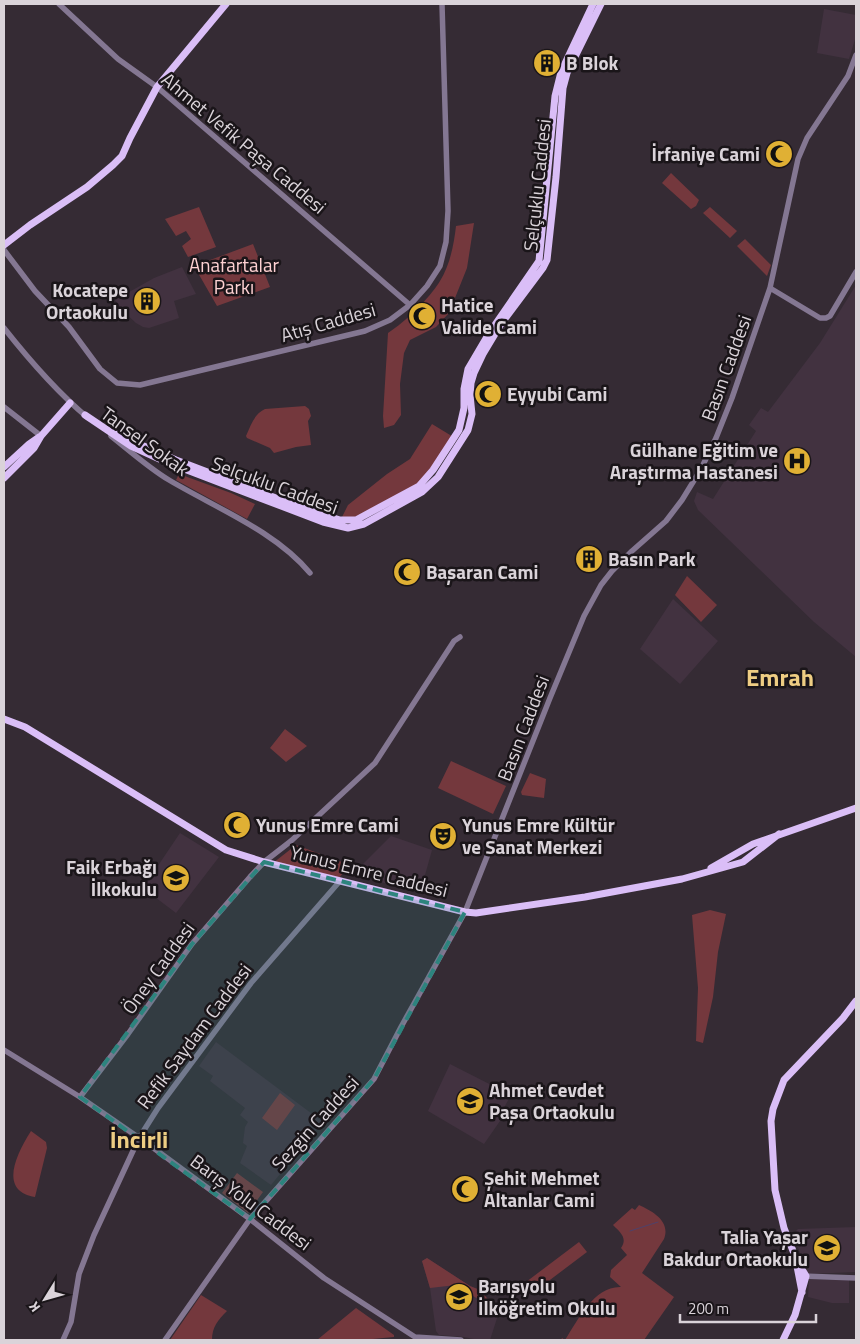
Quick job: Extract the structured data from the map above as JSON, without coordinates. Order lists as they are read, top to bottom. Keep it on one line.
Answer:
{"streets":{"main road":["Selçuklu Caddesi","Yunus Emre Caddesi"],"street":["Ahmet Vefik Paşa Caddesi","Atış Caddesi","Basın Caddesi","Tansel Sokak","Öney Caddesi","Refik Saydam Caddesi","Sezgin Caddesi","Barış Yolu Caddesi"]},"crossings":[["Ahmet Vefik Paşa Caddesi","Atış Caddesi"],["Selçuklu Caddesi","Tansel Sokak"],["Basın Caddesi","Yunus Emre Caddesi"],["Basın Caddesi","Sezgin Caddesi"],["Yunus Emre Caddesi","Öney Caddesi"],["Yunus Emre Caddesi","Refik Saydam Caddesi"],["Yunus Emre Caddesi","Sezgin Caddesi"],["Öney Caddesi","Barış Yolu Caddesi"],["Refik Saydam Caddesi","Barış Yolu Caddesi"],["Sezgin Caddesi","Barış Yolu Caddesi"]],"districts":["Emrah","İncirli"],"parks":["Anafartalar Parkı"],"places":{"building":["B Blok","Kocatepe Ortaokulu","Basın Park"],"mosque":["İrfaniye Cami","Hatice Valide Cami","Eyyubi Cami","Başaran Cami","Yunus Emre Cami","Şehit Mehmet Altanlar Cami"],"hospital":["Gülhane Eğitim ve Araştırma Hastanesi"],"theatre":["Yunus Emre Kültür ve Sanat Merkezi"],"school or university":["Faik Erbağı İlkokulu","Ahmet Cevdet Paşa Ortaokulu","Talia Yaşar Bakdur Ortaokulu","Barışyolu İlköğretim Okulu"]},"scale_bar":"200 m","north":"bottom left"}
